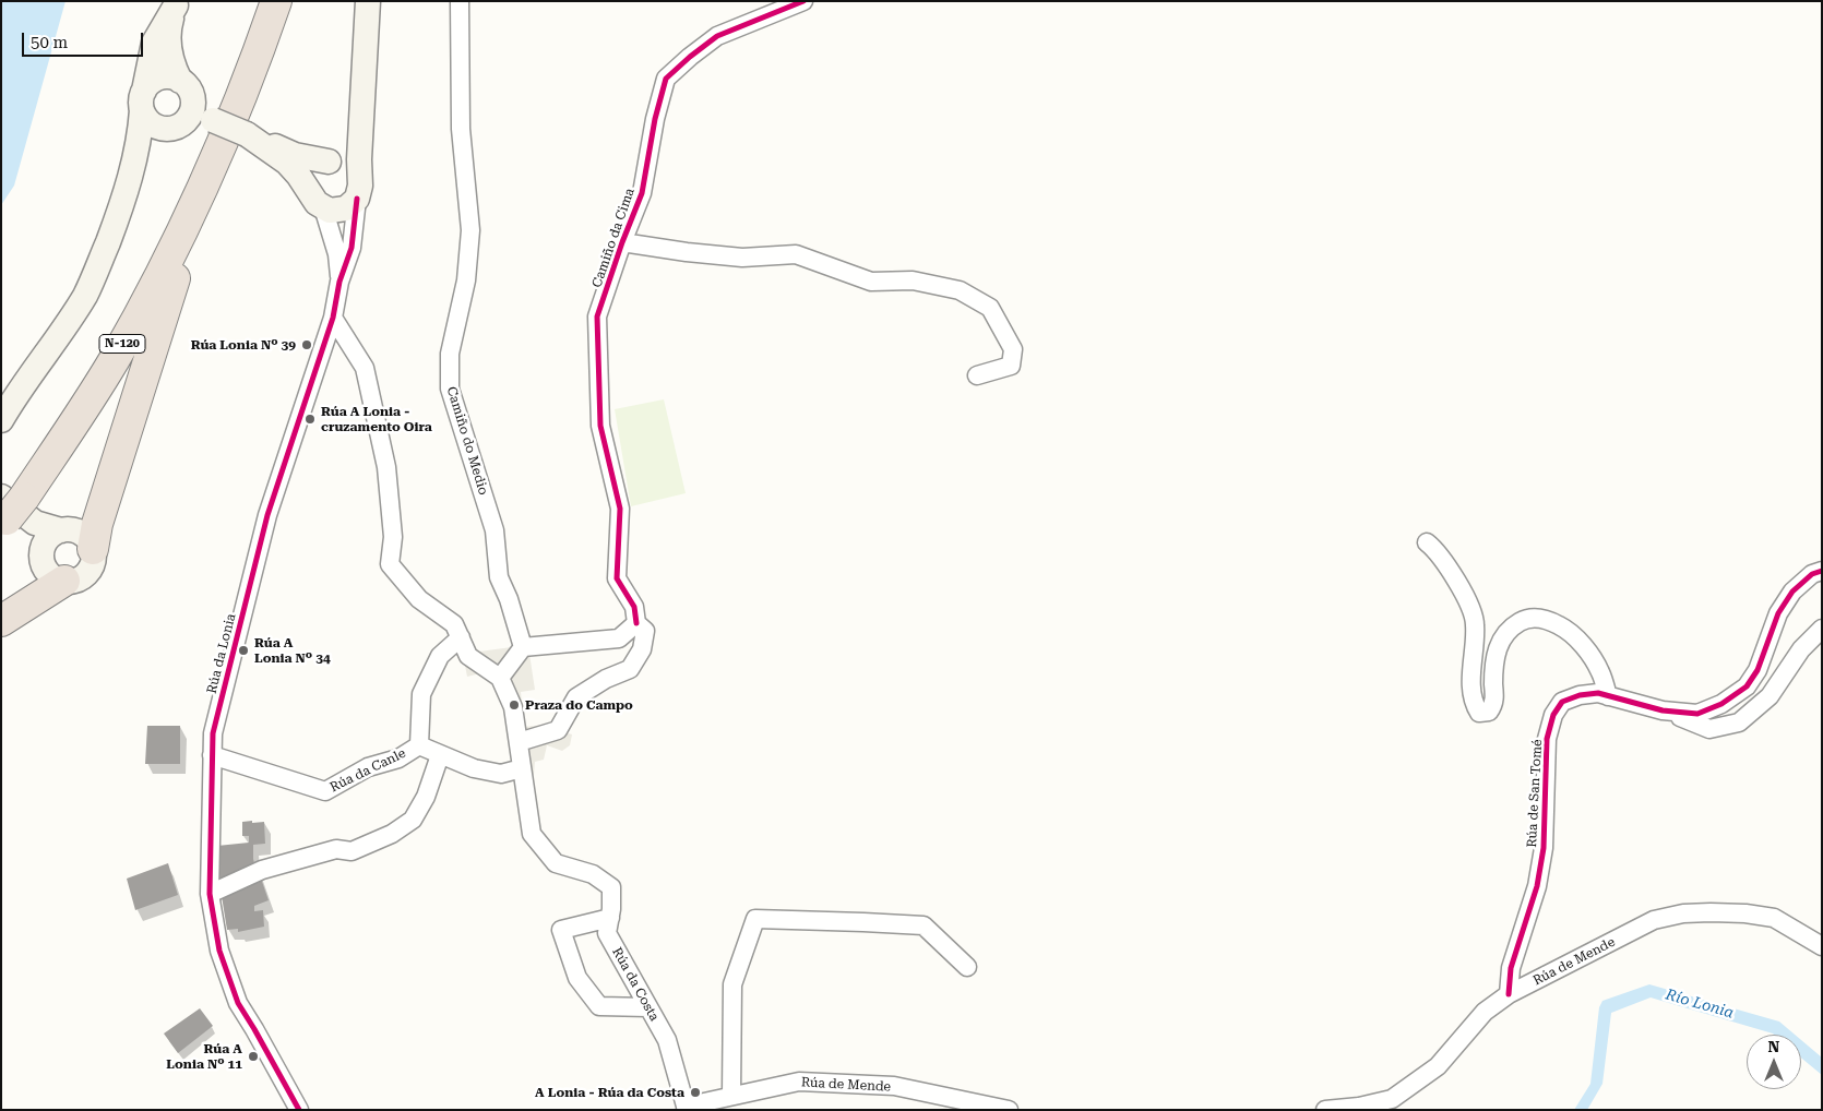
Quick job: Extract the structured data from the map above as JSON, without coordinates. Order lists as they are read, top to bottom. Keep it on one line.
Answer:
{"streets":{"highway":["N-120"],"street":["Camiño da Cima","Camiño do Medio","Rúa da Lonia","Rúa da Canle","Rúa de San Tomé","Rúa de Mende","Rúa da Costa"]},"crossings":[["Camiño da Cima","Rúa da Costa"],["Rúa da Lonia","Rúa da Canle"],["Rúa da Canle","Rúa da Costa"],["Rúa de San Tomé","Rúa de Mende"],["Rúa de Mende","Rúa da Costa"]],"water":["Río Lonia"],"places":["Rúa Lonia Nº 39","Rúa A Lonia - cruzamento Oira","Rúa A Lonia Nº 34","Praza do Campo","Rúa A Lonia Nº 11","A Lonia - Rúa da Costa"],"scale_bar":"50 m","north":"top"}
